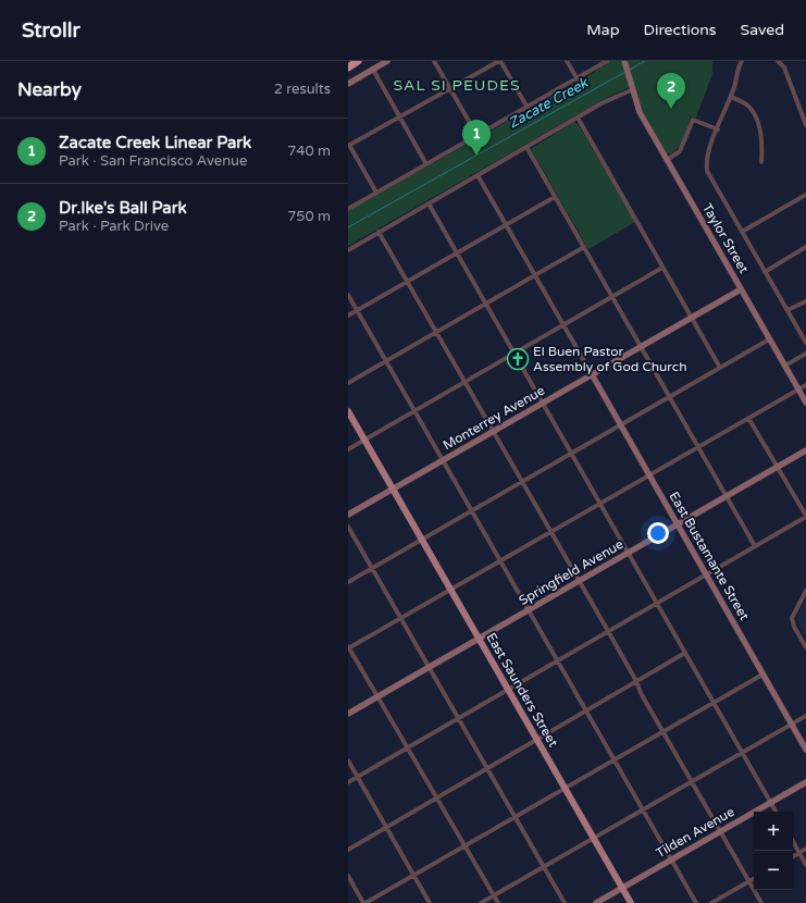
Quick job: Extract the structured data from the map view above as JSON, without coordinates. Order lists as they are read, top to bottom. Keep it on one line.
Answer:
{"streets":{"main road":["East Saunders Street"],"street":["Taylor Street","Monterrey Avenue","East Bustamante Street","Springfield Avenue","Tilden Avenue"]},"crossings":[["Taylor Street","Monterrey Avenue"],["Monterrey Avenue","East Bustamante Street"],["Monterrey Avenue","East Saunders Street"],["East Bustamante Street","Springfield Avenue"],["Springfield Avenue","East Saunders Street"],["East Saunders Street","Tilden Avenue"]],"districts":["SAL SI PEUDES"],"water":["Zacate Creek"],"places":{"church":["El Buen Pastor Assembly of God Church"]},"page":{"header":"Strollr","nav":["Map","Directions","Saved"],"heading":["Nearby","2 results"],"pins":["2","1"],"list":[{"mark":"1","name":"Zacate Creek Linear Park","note":"Park · San Francisco Avenue","value":"740 m"},{"mark":"2","name":"Dr.Ike's Ball Park","note":"Park · Park Drive","value":"750 m"}],"map_buttons":["+","−"]}}
